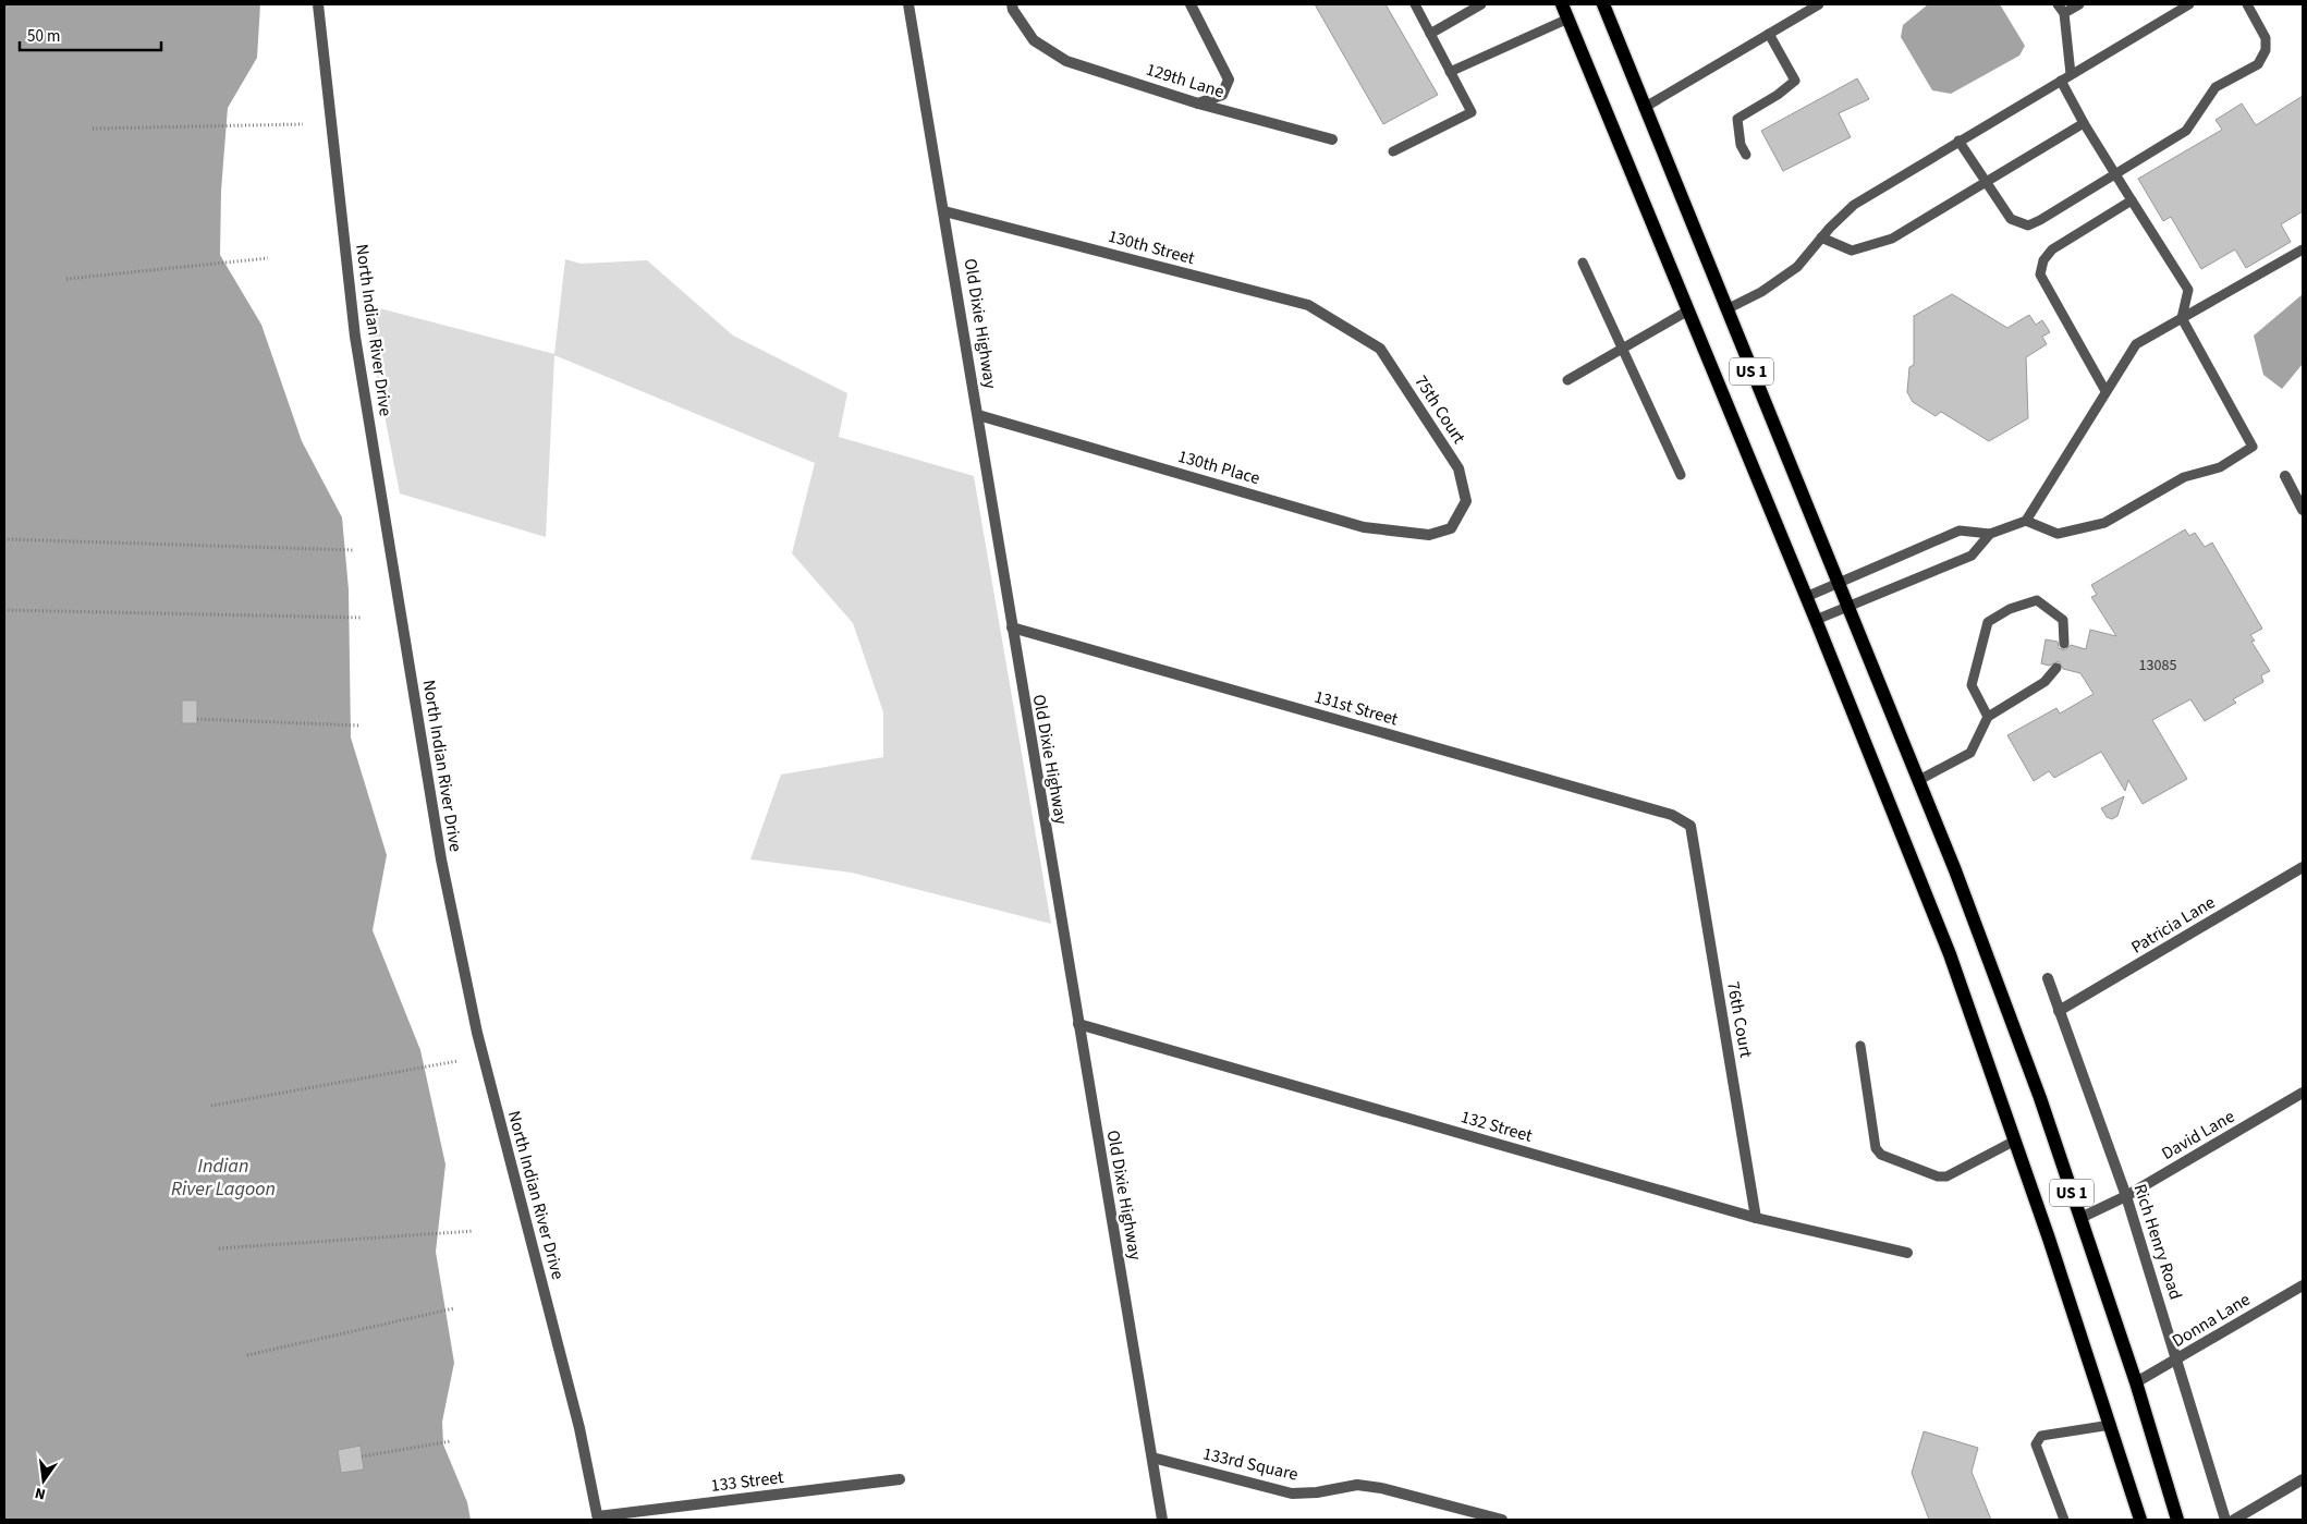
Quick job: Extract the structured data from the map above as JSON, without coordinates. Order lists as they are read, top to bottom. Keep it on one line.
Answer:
{"streets":{"main road":["US 1"],"street":["129th Lane","130th Street","Old Dixie Highway","North Indian River Drive","75th Court","130th Place","131st Street","Patricia Lane","76th Court","132 Street","David Lane","Rich Henry Road","Donna Lane","133rd Square","133 Street"]},"crossings":[["130th Street","Old Dixie Highway"],["130th Street","75th Court"],["Old Dixie Highway","130th Place"],["Old Dixie Highway","131st Street"],["Old Dixie Highway","132 Street"],["Old Dixie Highway","133rd Square"],["North Indian River Drive","133 Street"],["US 1","David Lane"],["US 1","Donna Lane"],["75th Court","130th Place"],["131st Street","76th Court"],["Patricia Lane","Rich Henry Road"],["76th Court","132 Street"],["David Lane","Rich Henry Road"],["Rich Henry Road","Donna Lane"]],"water":["Indian River Lagoon"],"house_numbers":["13085"],"scale_bar":"50 m","north":"bottom"}
